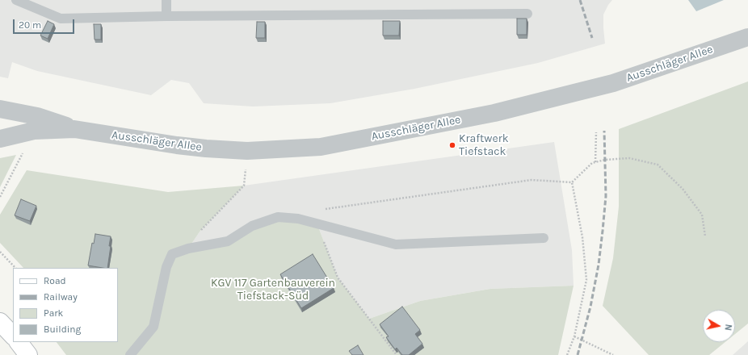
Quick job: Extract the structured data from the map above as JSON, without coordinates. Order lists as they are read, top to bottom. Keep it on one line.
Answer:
{"streets":{"street":["Ausschläger Allee"]},"parks":["KGV 117 Gartenbauverein Tiefstack-Süd"],"places":["Kraftwerk Tiefstack"],"legend":["Road","Railway","Park","Building"],"scale_bar":"20 m","north":"right"}
